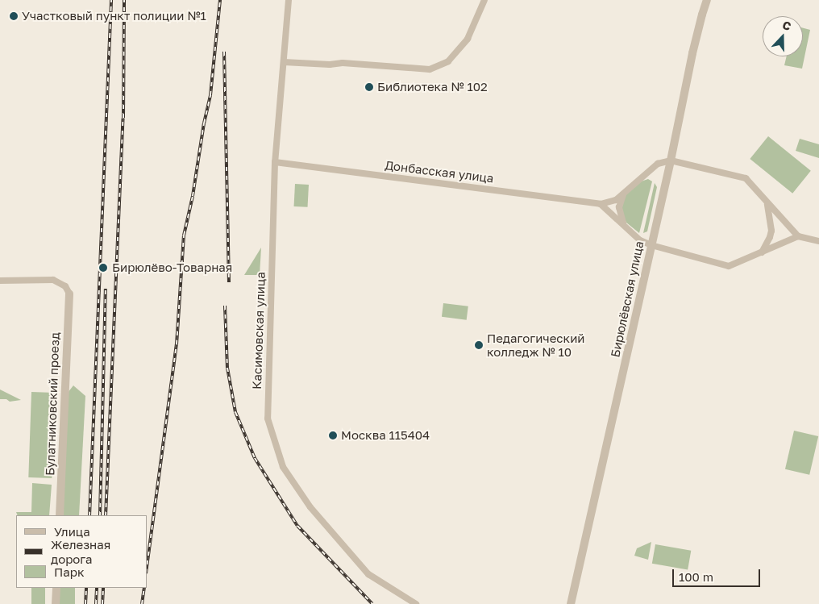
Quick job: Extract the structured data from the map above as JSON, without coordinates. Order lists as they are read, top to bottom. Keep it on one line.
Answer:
{"streets":{"street":["Донбасская улица","Бирюлёвская улица","Касимовская улица","Булатниковский проезд"]},"crossings":[["Донбасская улица","Касимовская улица"]],"places":["Участковый пункт полиции №1","Библиотека № 102","Бирюлёво-Товарная","Педагогический колледж № 10","Москва 115404"],"legend":["Улица","Железная дорога","Парк"],"scale_bar":"100 m","north":"top"}
